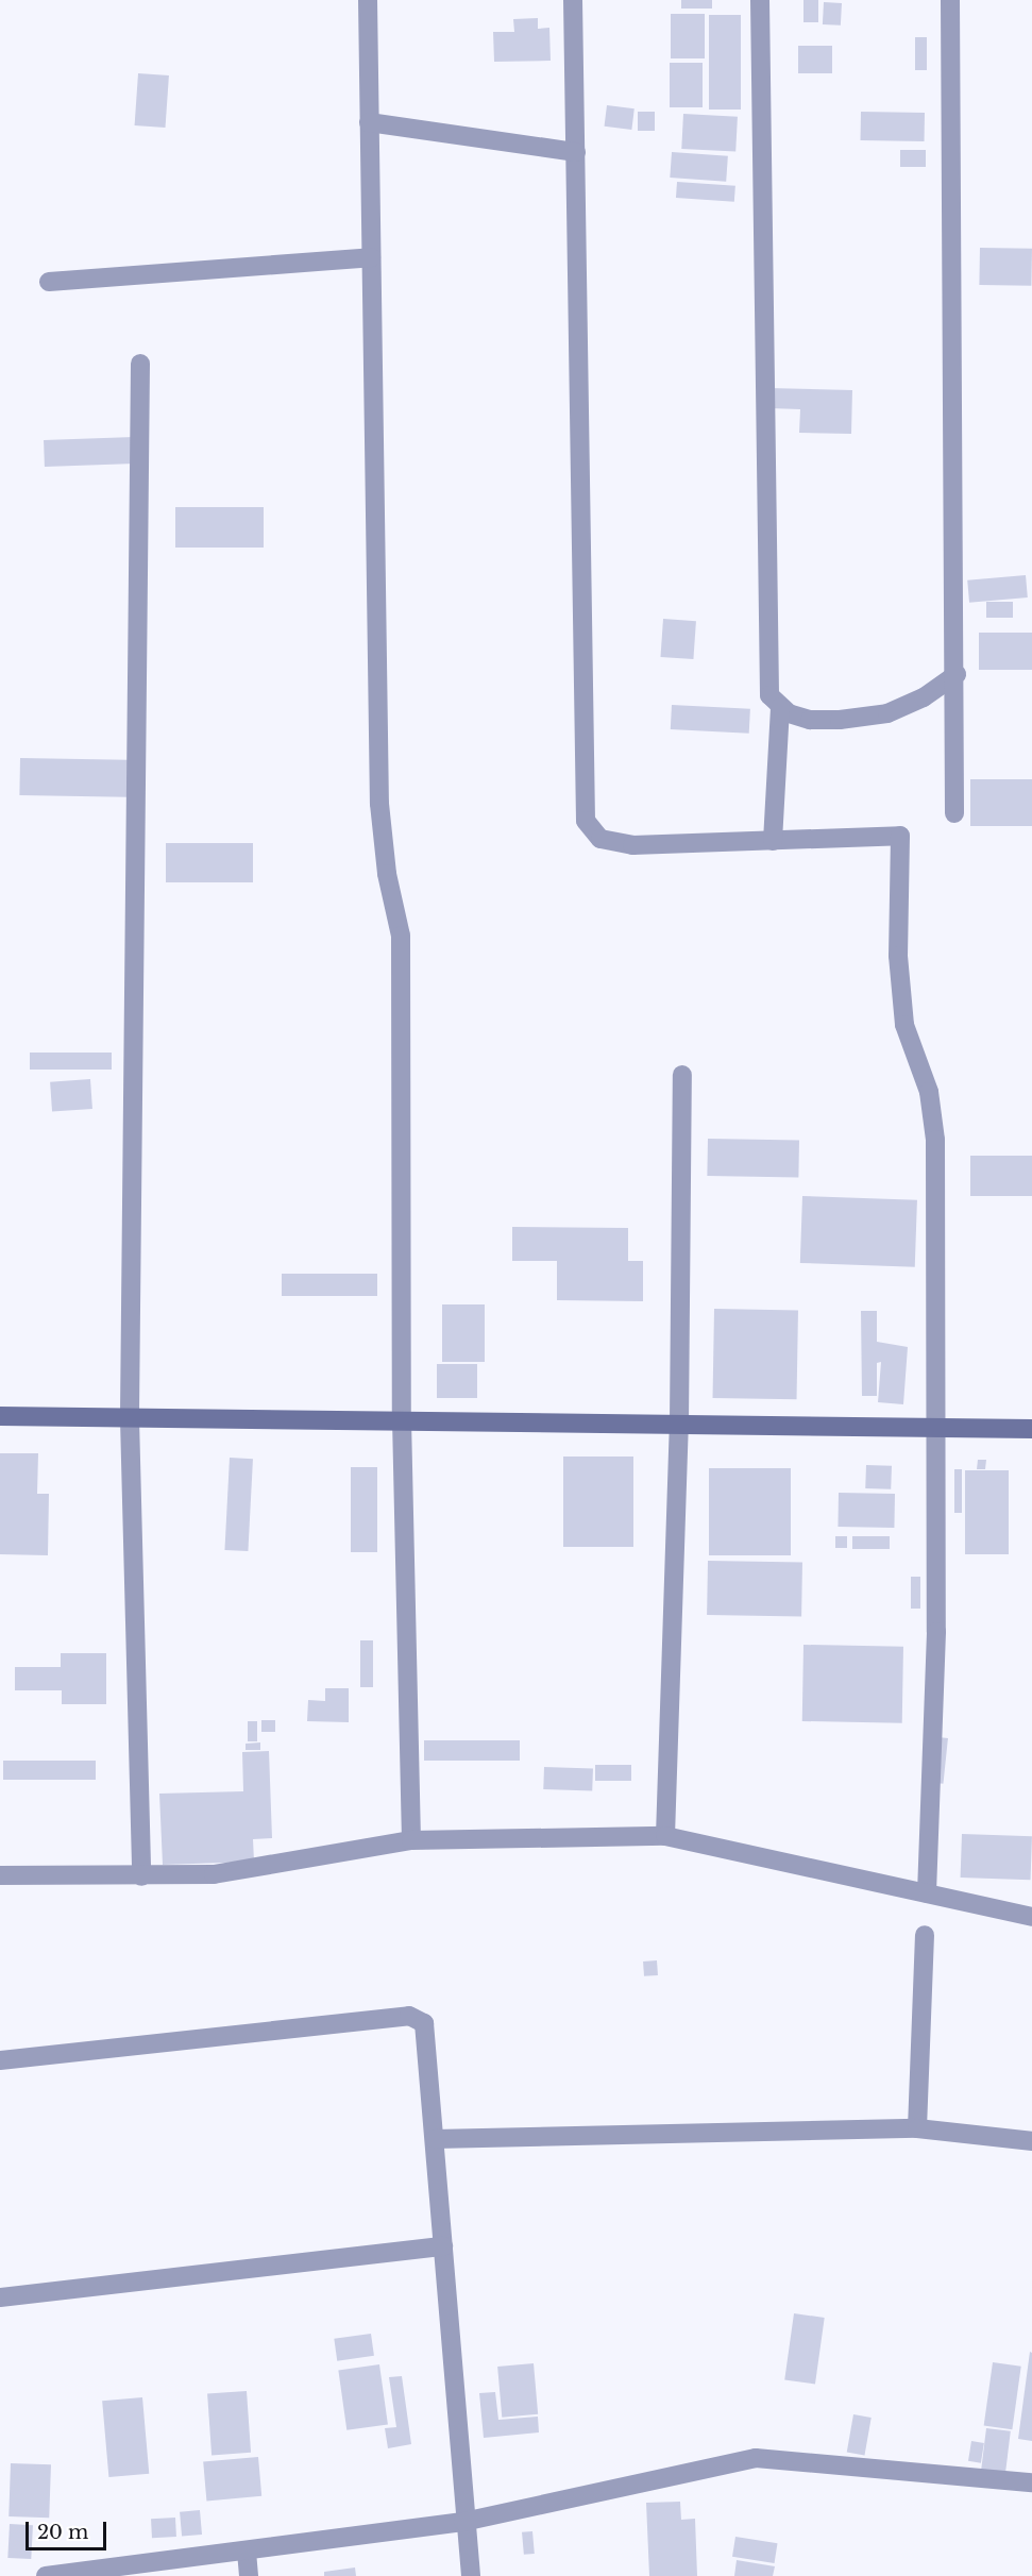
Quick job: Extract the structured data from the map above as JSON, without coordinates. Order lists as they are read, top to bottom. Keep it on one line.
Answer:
{"scale_bar":"20 m"}
